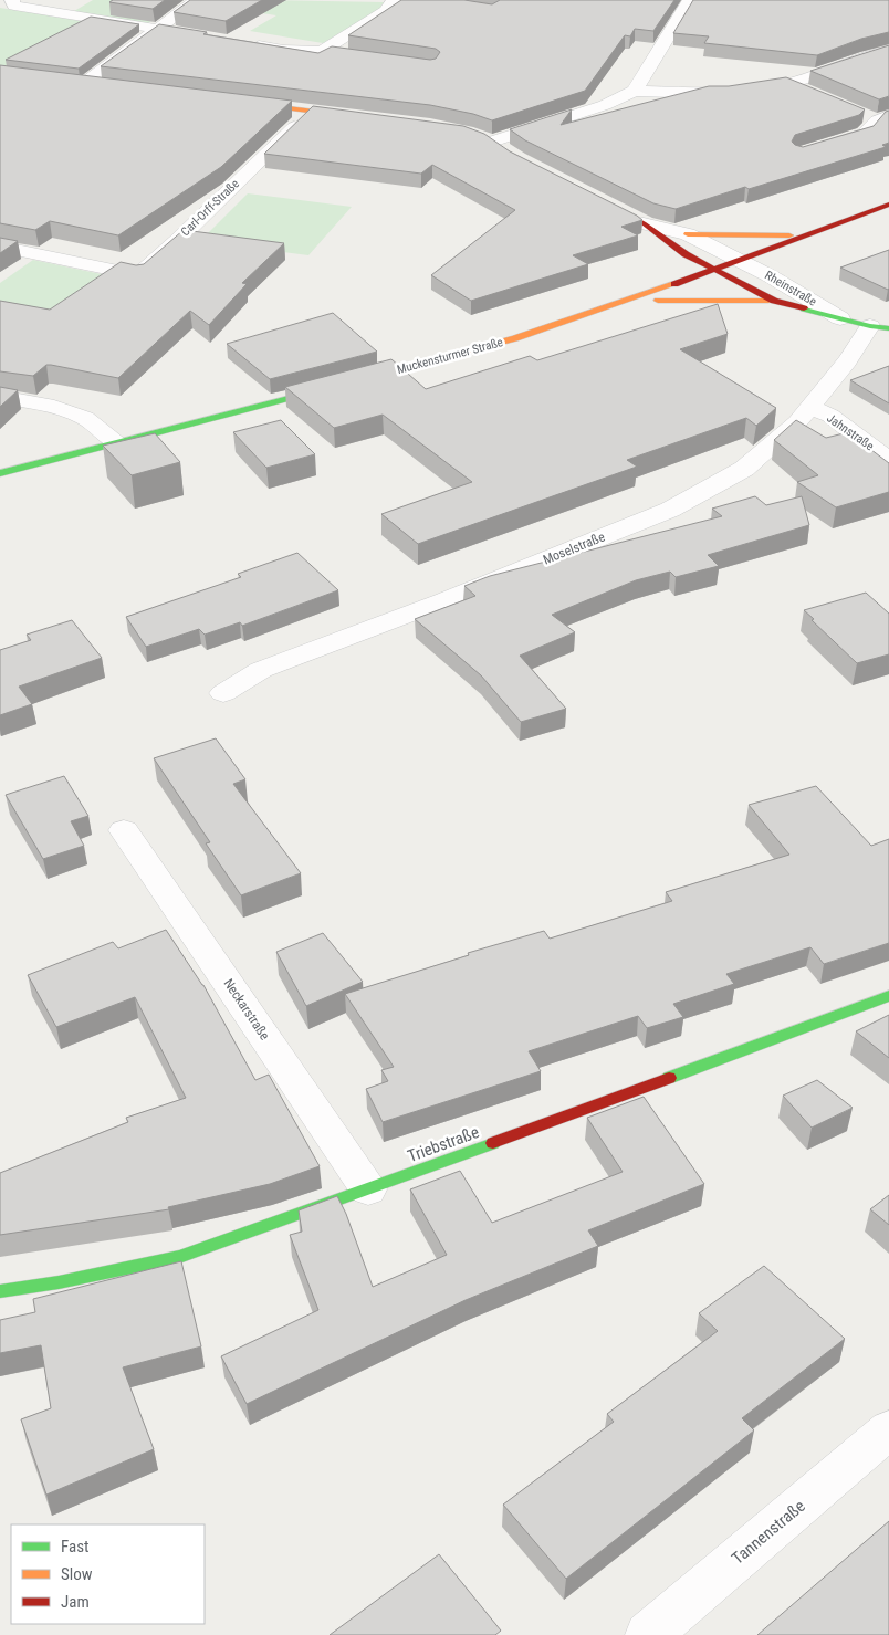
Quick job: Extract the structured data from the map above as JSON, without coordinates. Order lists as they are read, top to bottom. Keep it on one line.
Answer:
{"streets":{"main road":["Rheinstraße","Muckensturmer Straße","Triebstraße"],"street":["Carl-Orff-Straße","Jahnstraße","Moselstraße","Neckarstraße","Tannenstraße"]},"crossings":[["Rheinstraße","Muckensturmer Straße"],["Rheinstraße","Moselstraße"],["Jahnstraße","Moselstraße"],["Neckarstraße","Triebstraße"]],"legend":["Fast","Slow","Jam"]}
